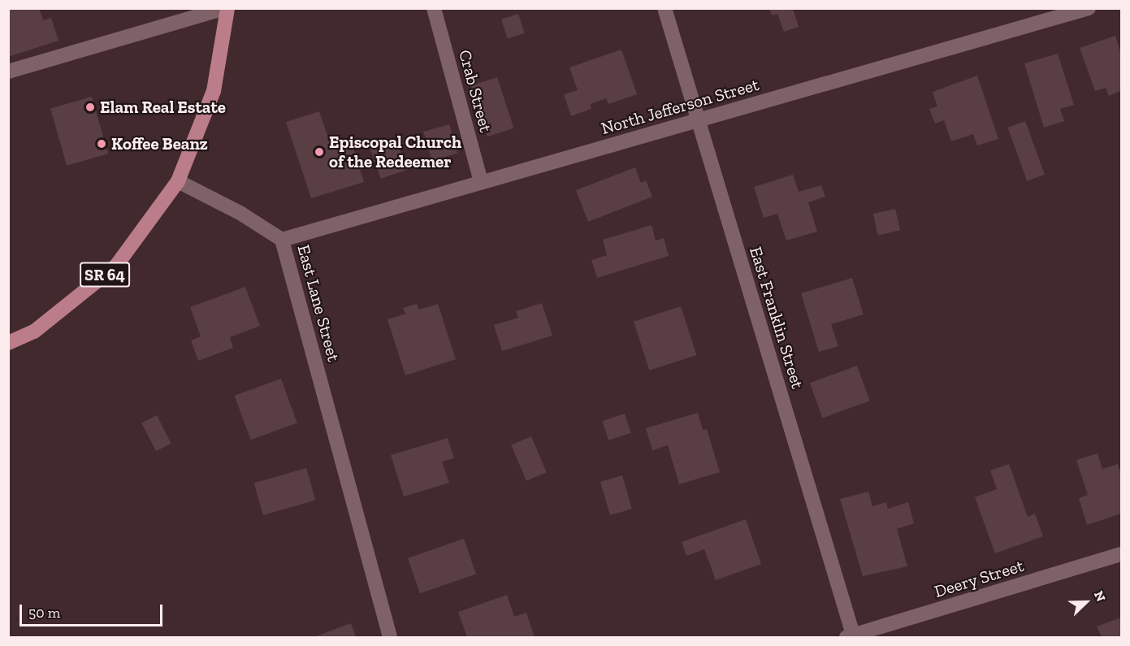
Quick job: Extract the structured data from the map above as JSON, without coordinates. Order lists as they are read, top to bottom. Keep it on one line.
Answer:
{"streets":{"main road":["SR 64"],"street":["Crab Street","North Jefferson Street","East Lane Street","East Franklin Street","Deery Street"]},"crossings":[["Crab Street","North Jefferson Street"],["North Jefferson Street","East Lane Street"],["North Jefferson Street","East Franklin Street"],["SR 64","East Lane Street"],["East Franklin Street","Deery Street"]],"places":["Elam Real Estate","Koffee Beanz","Episcopal Church of the Redeemer"],"scale_bar":"50 m","north":"top right"}
